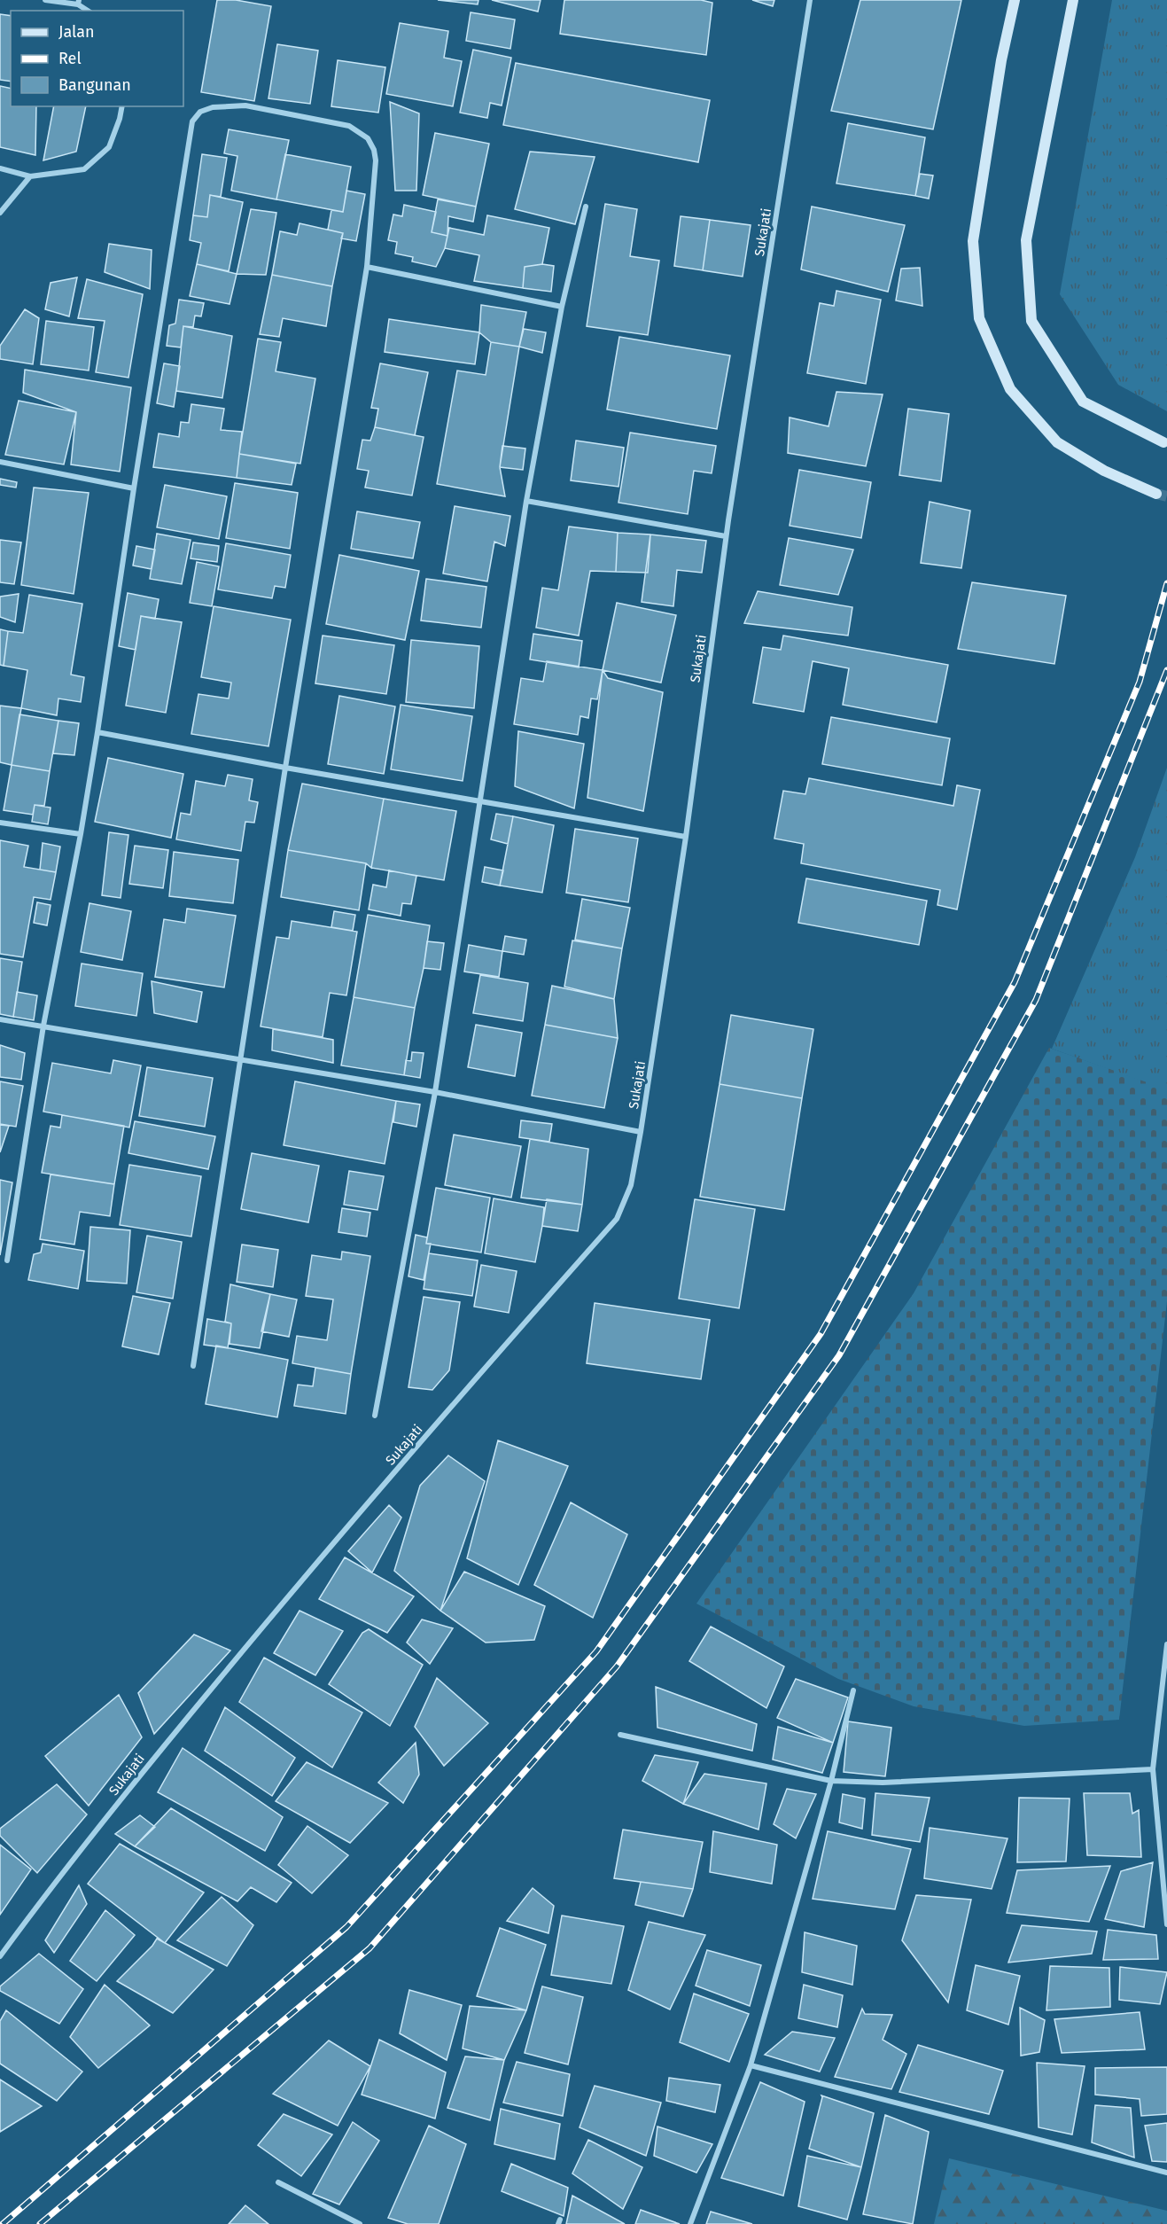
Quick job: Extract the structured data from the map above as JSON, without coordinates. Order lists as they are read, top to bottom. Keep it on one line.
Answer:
{"streets":{"street":["Sukajati"]},"legend":["Jalan","Rel","Bangunan"]}
